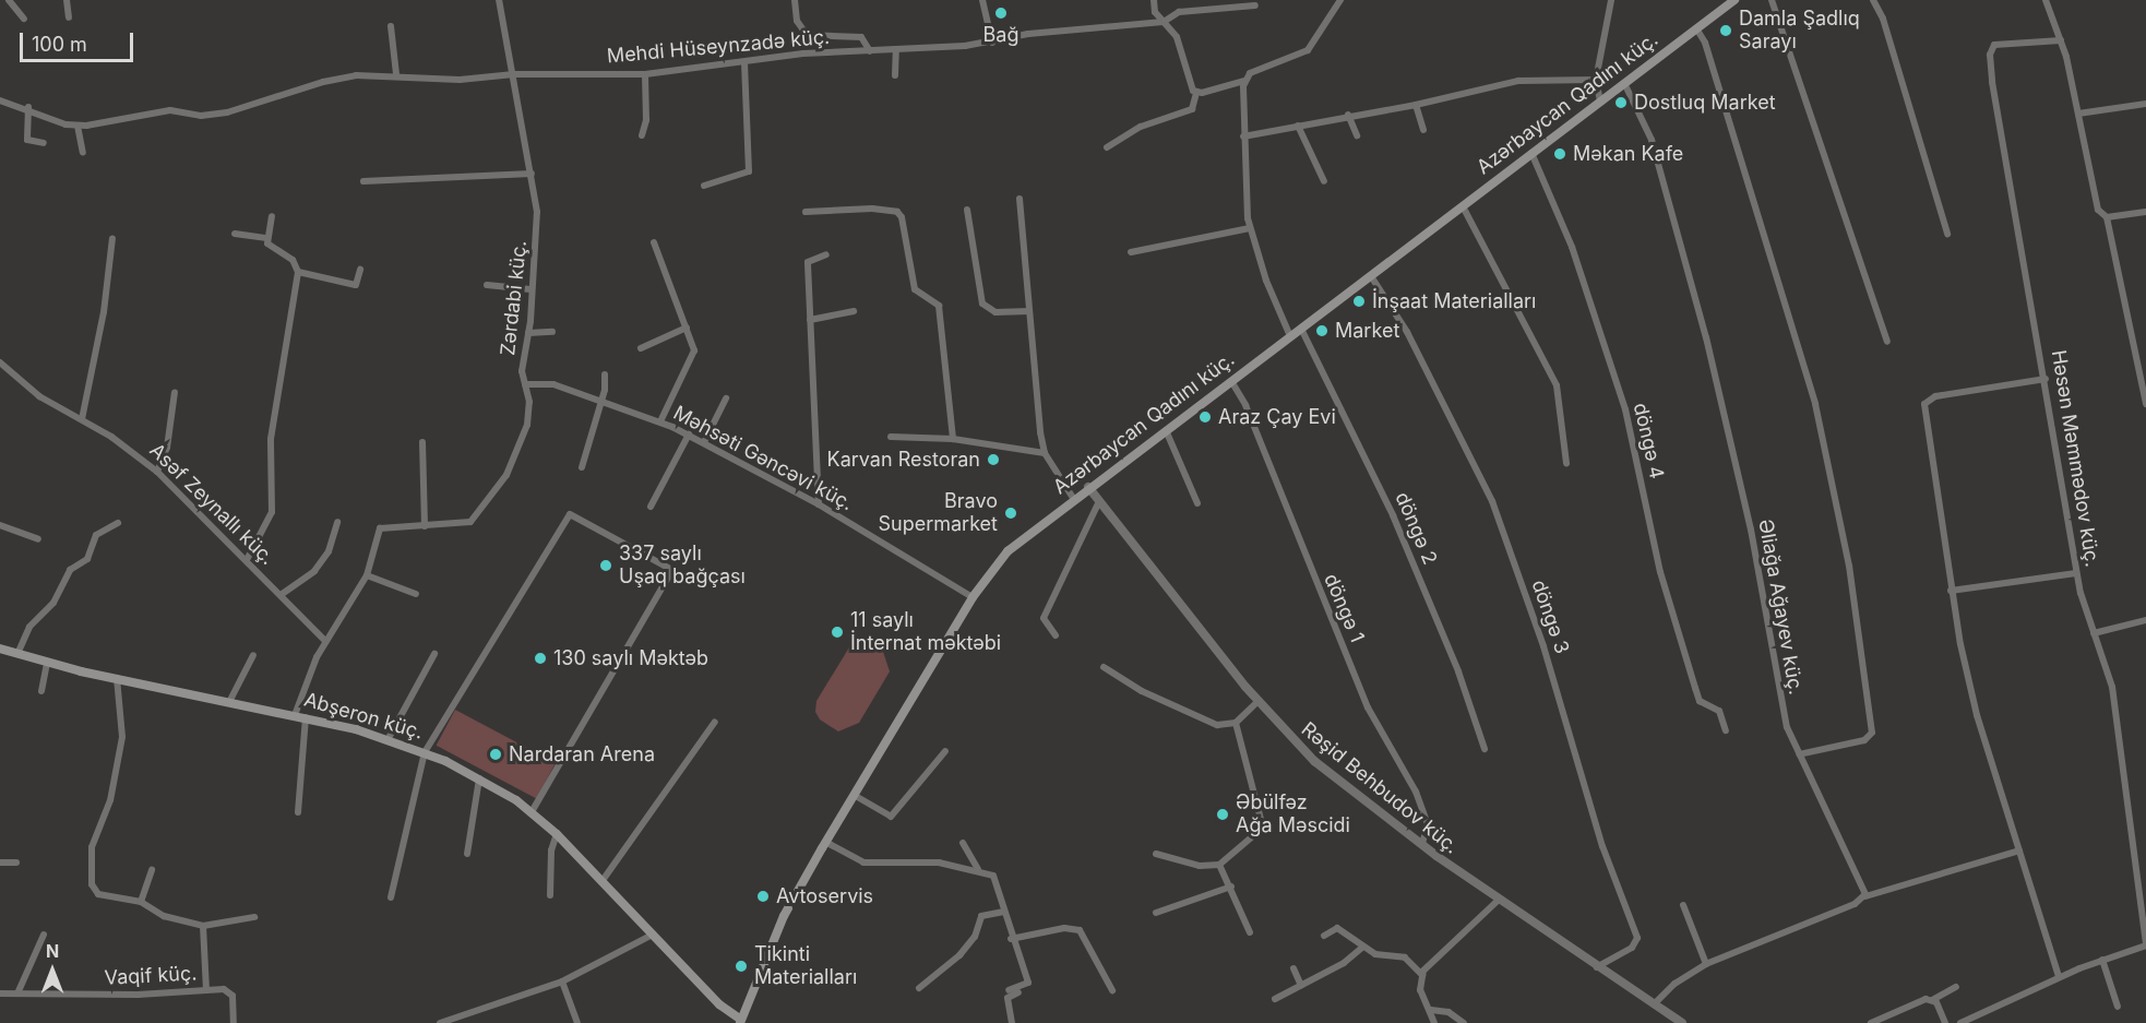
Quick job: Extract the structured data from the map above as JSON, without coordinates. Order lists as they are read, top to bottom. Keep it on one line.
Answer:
{"streets":{"main road":["Azərbaycan Qadını küç.","Abşeron küç."],"street":["Mehdi Hüseynzadə küç.","Zərdabi küç.","döngə 4","Məhsəti Gəncəvi küç.","Həsən Məmmədov küç.","Asəf Zeynallı küç.","döngə 2","Əliağa Ağayev küç.","döngə 1","döngə 3","Rəşid Behbudov küç.","Vaqif küç."]},"crossings":[["Mehdi Hüseynzadə küç.","Zərdabi küç."],["Azərbaycan Qadını küç.","döngə 4"],["Azərbaycan Qadını küç.","Məhsəti Gəncəvi küç."],["Azərbaycan Qadını küç.","döngə 2"],["Azərbaycan Qadını küç.","Əliağa Ağayev küç."],["Azərbaycan Qadını küç.","döngə 1"],["Azərbaycan Qadını küç.","döngə 3"],["Azərbaycan Qadını küç.","Abşeron küç."],["Azərbaycan Qadını küç.","Rəşid Behbudov küç."],["Zərdabi küç.","Məhsəti Gəncəvi küç."],["Zərdabi küç.","Asəf Zeynallı küç."],["Zərdabi küç.","Abşeron küç."],["döngə 1","Rəşid Behbudov küç."],["döngə 3","Rəşid Behbudov küç."]],"places":["Bağ","Damla Şadlıq Sarayı","Dostluq Market","Məkan Kafe","İnşaat Materialları","Market","Araz Çay Evi","Karvan Restoran","Bravo Supermarket","337 saylı Uşaq bağçası","11 saylı İnternat məktəbi","130 saylı Məktəb","Nardaran Arena","Əbülfəz Ağa Məscidi","Avtoservis","Tikinti Materialları"],"scale_bar":"100 m","north":"top"}
